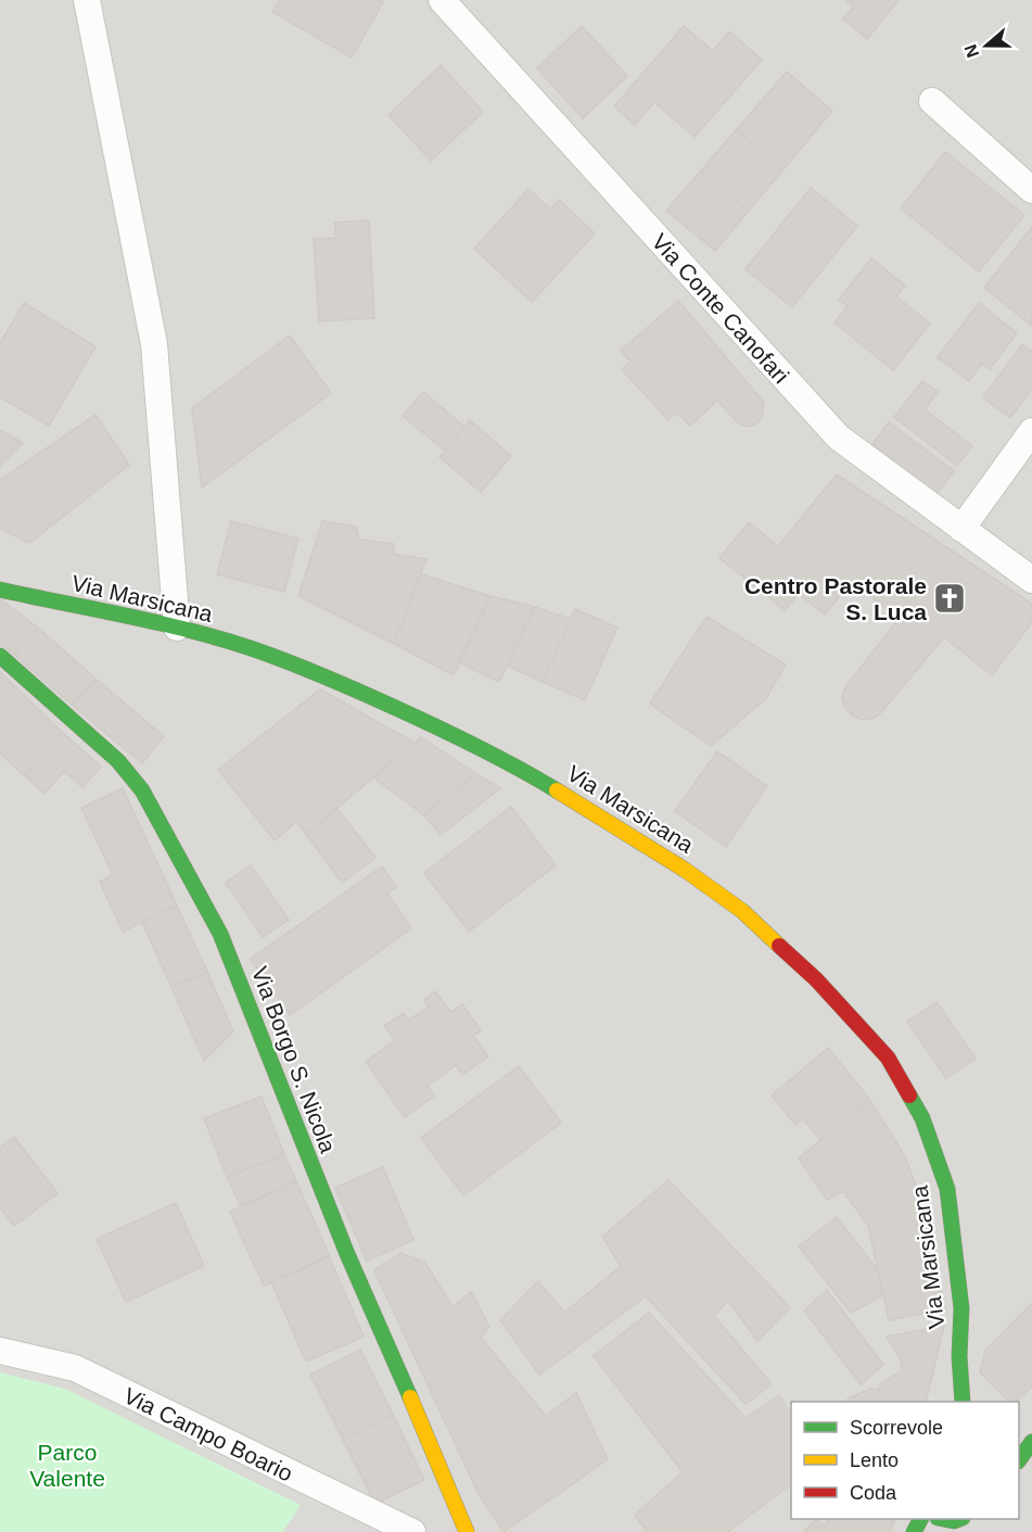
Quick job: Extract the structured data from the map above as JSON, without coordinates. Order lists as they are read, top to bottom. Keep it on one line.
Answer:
{"streets":{"main road":["Via Marsicana","Via Borgo S. Nicola"],"street":["Via Conte Canofari","Via Campo Boario"]},"parks":["Parco Valente"],"places":{"church":["Centro Pastorale S. Luca"]},"legend":["Scorrevole","Lento","Coda"],"north":"left"}
